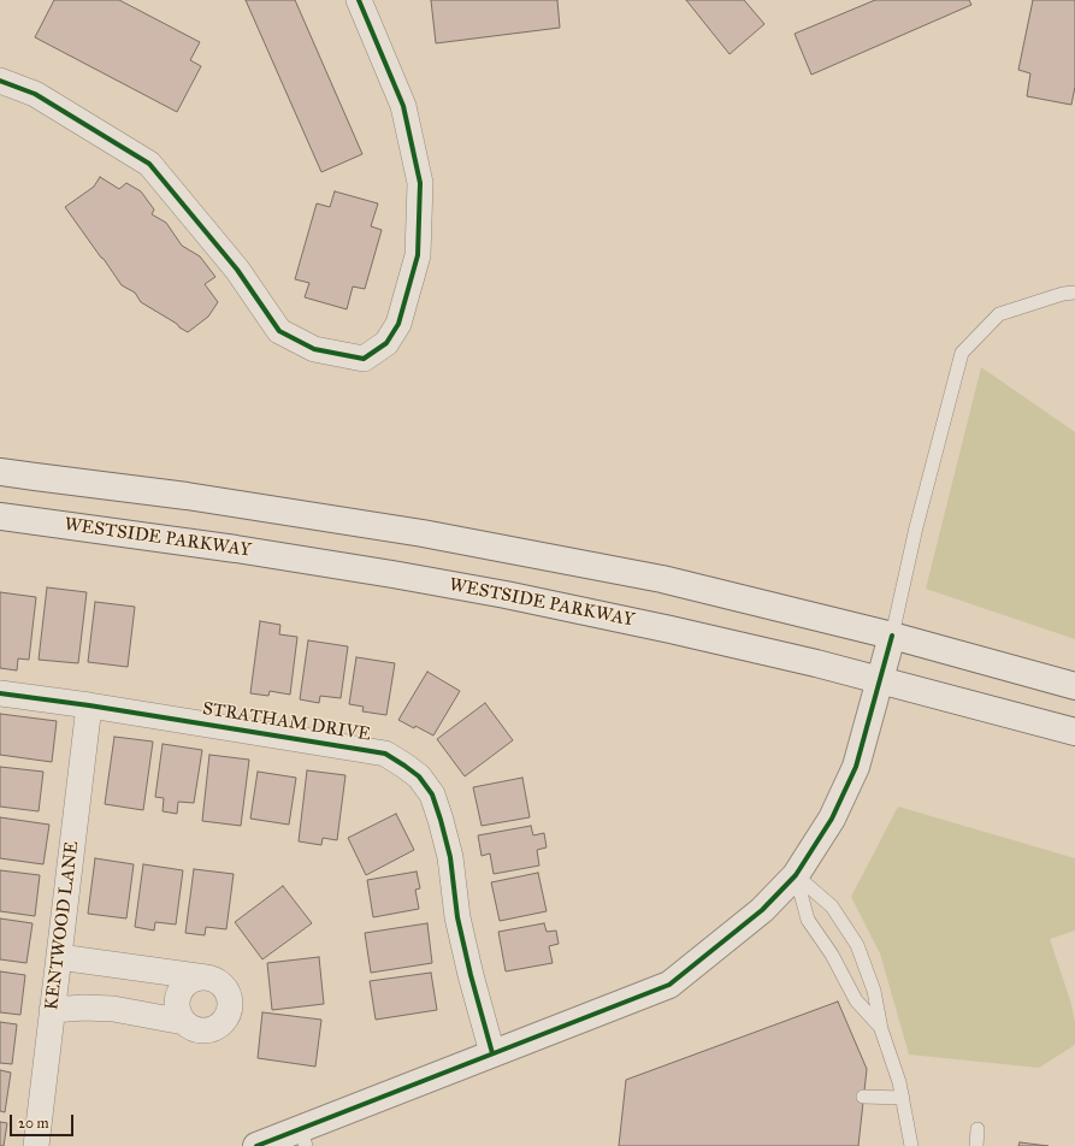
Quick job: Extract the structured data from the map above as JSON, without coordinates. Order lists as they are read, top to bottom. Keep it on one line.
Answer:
{"streets":{"main road":["WESTSIDE PARKWAY"],"street":["STRATHAM DRIVE","KENTWOOD LANE"]},"crossings":[["STRATHAM DRIVE","KENTWOOD LANE"]],"scale_bar":"20 m"}
